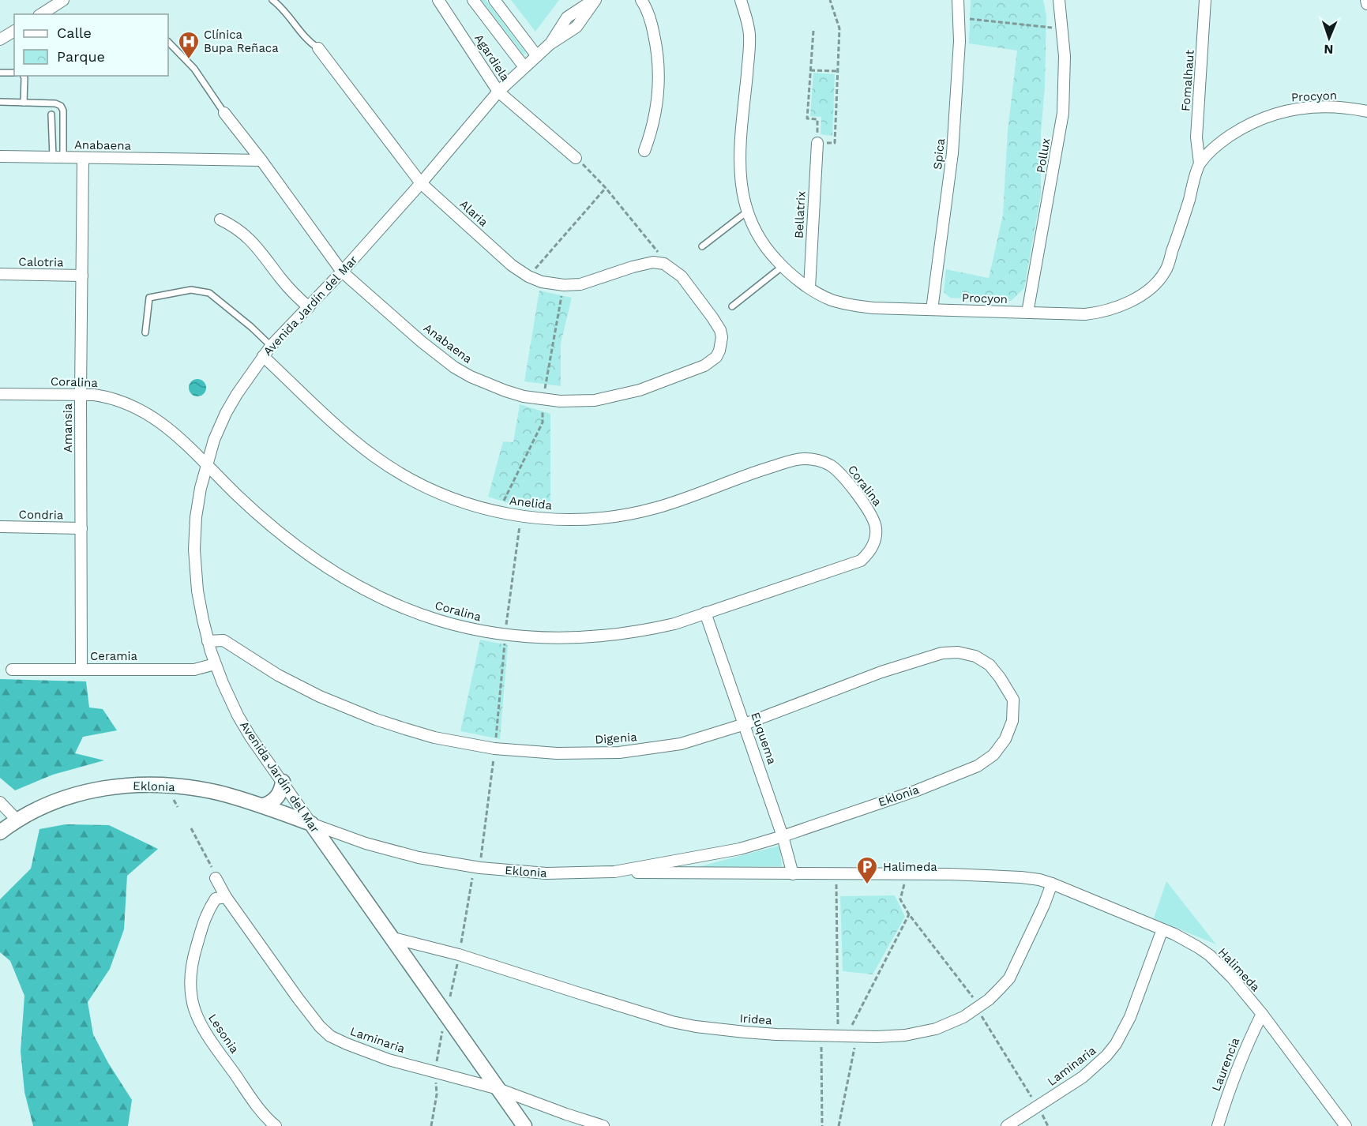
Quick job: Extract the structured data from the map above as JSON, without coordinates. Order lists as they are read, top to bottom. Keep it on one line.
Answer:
{"streets":{"street":["Agardiela","Fomalhaut","Procyon","Anabaena","Spica","Pollux","Alaria","Bellatrix","Calotria","Avenida Jardín del Mar","Coralina","Amansia","Anelida","Condria","Ceramia","Digenia","Euquema","Eklonia","Halimeda","Iridea","Lesonia","Laminaria","Laurencia"]},"crossings":[["Agardiela","Avenida Jardín del Mar"],["Fomalhaut","Procyon"],["Procyon","Spica"],["Procyon","Pollux"],["Procyon","Bellatrix"],["Anabaena","Alaria"],["Anabaena","Avenida Jardín del Mar"],["Anabaena","Amansia"],["Alaria","Avenida Jardín del Mar"],["Calotria","Amansia"],["Avenida Jardín del Mar","Coralina"],["Avenida Jardín del Mar","Anelida"],["Avenida Jardín del Mar","Ceramia"],["Avenida Jardín del Mar","Digenia"],["Avenida Jardín del Mar","Eklonia"],["Avenida Jardín del Mar","Iridea"],["Avenida Jardín del Mar","Laminaria"],["Coralina","Amansia"],["Coralina","Anelida"],["Coralina","Euquema"],["Amansia","Condria"],["Amansia","Ceramia"],["Digenia","Euquema"],["Digenia","Eklonia"],["Euquema","Eklonia"],["Euquema","Halimeda"],["Eklonia","Halimeda"],["Halimeda","Iridea"],["Halimeda","Laminaria"],["Halimeda","Laurencia"],["Lesonia","Laminaria"]],"places":{"hospital":["Clínica Bupa Reñaca"],"parking":["Halimeda"]},"legend":["Calle","Parque"],"north":"bottom"}
